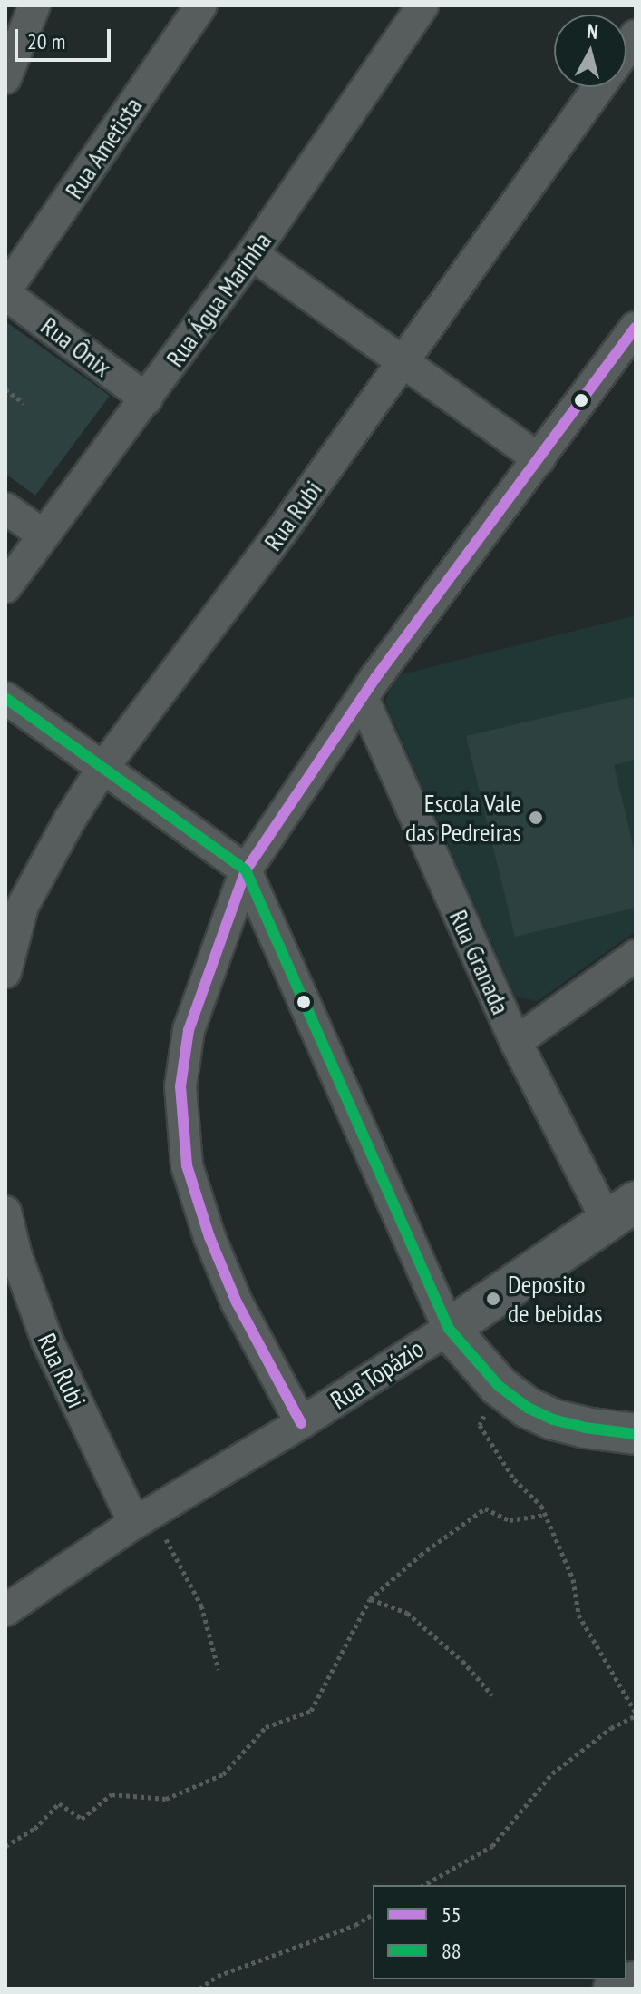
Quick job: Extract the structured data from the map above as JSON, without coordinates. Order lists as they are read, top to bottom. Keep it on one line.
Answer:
{"streets":{"street":["Rua Ametista","Rua Água Marinha","Rua Ônix","Rua Rubi","Rua Granada","Rua Topázio"]},"crossings":[["Rua Ametista","Rua Ônix"],["Rua Água Marinha","Rua Ônix"],["Rua Rubi","Rua Topázio"],["Rua Granada","Rua Topázio"]],"places":["Escola Vale das Pedreiras","Deposito de bebidas"],"lines":["transit line 55","transit line 88"],"legend":["55","88"],"scale_bar":"20 m","north":"top"}
